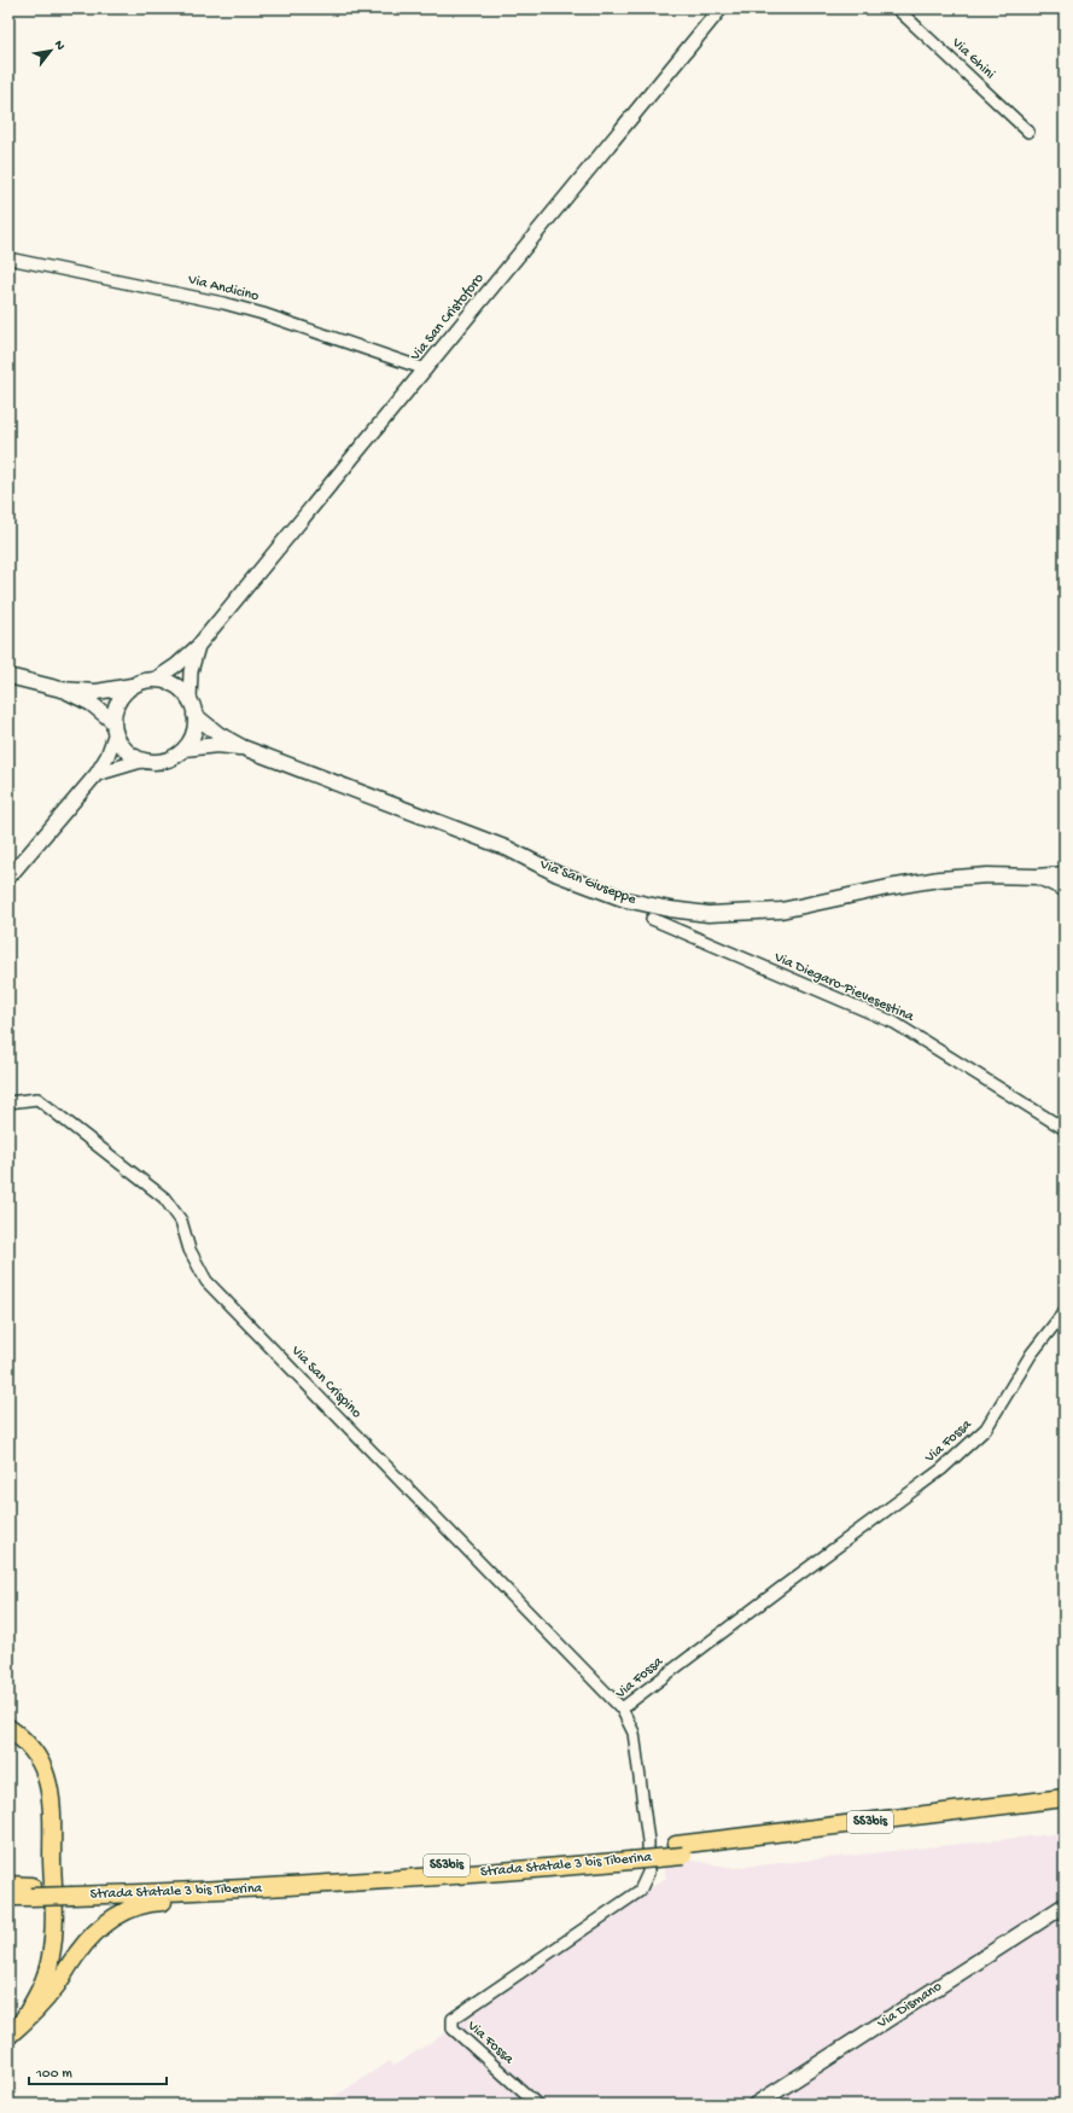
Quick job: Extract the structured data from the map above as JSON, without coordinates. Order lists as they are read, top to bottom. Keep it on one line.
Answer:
{"streets":{"highway":["SS3bis","Strada Statale 3 bis Tiberina"],"main road":["Via San Giuseppe","Via Dismano"],"street":["Via Ghini","Via Andicino","Via San Cristoforo","Via Diegaro-Pievesestina","Via San Crispino","Via Fossa"]},"crossings":[["Via Andicino","Via San Cristoforo"],["Via San Cristoforo","Via San Giuseppe"],["Via San Crispino","Via Fossa"]],"scale_bar":"100 m","north":"top right"}
